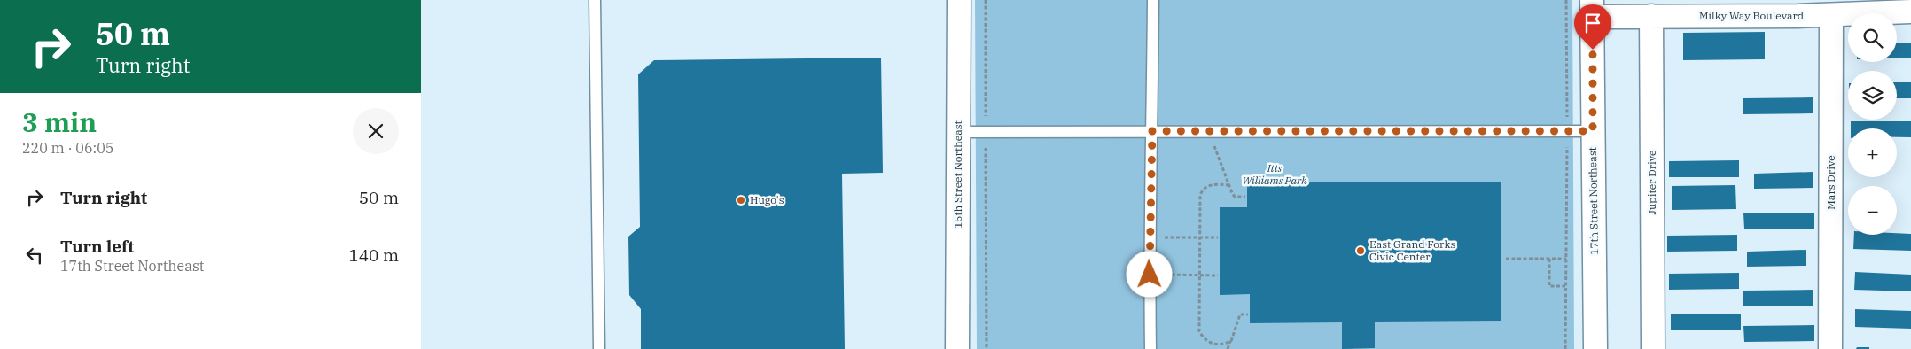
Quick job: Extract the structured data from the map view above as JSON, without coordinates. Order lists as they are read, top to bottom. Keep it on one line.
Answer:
{"streets":{"street":["Milky Way Boulevard","15th Street Northeast","Jupiter Drive","Mars Drive","17th Street Northeast"]},"crossings":[["Milky Way Boulevard","Jupiter Drive"],["Milky Way Boulevard","Mars Drive"],["Milky Way Boulevard","17th Street Northeast"]],"parks":["Itts Williams Park"],"places":["Hugo's","East Grand Forks Civic Center"],"page":{"turn":["50 m","Turn right"],"map_buttons":["+","−"],"heading":["3 min","220 m · 06:05"],"list":[{"name":"Turn right","value":"50 m"},{"name":"Turn left","note":"17th Street Northeast","value":"140 m"}]}}
